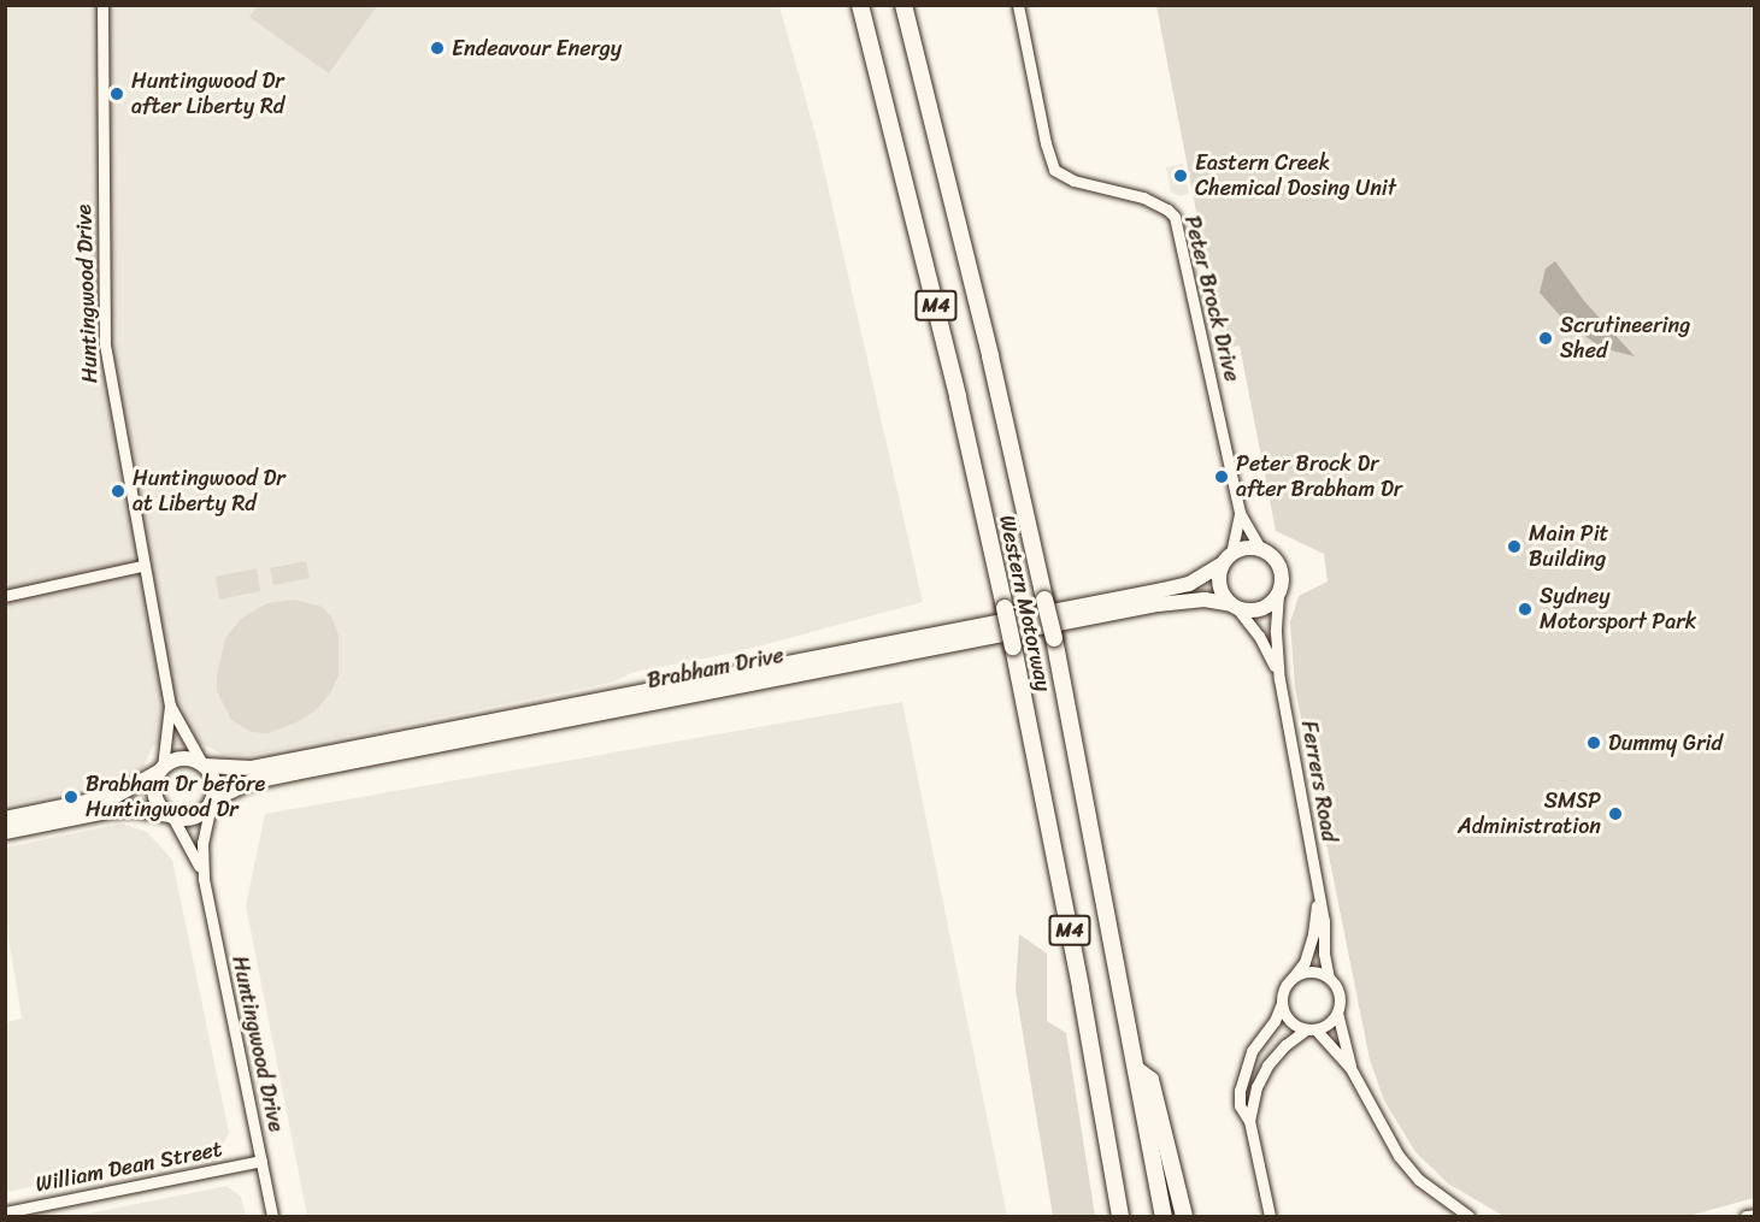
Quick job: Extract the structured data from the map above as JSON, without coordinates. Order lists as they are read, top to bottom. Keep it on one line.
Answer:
{"streets":{"highway":["M4","Western Motorway"],"main road":["Brabham Drive"],"street":["Huntingwood Drive","Peter Brock Drive","Ferrers Road","William Dean Street"]},"crossings":[["Huntingwood Drive","Brabham Drive"],["Huntingwood Drive","William Dean Street"],["Peter Brock Drive","Brabham Drive"],["Peter Brock Drive","Ferrers Road"],["Brabham Drive","Ferrers Road"]],"places":["Endeavour Energy","Huntingwood Dr after Liberty Rd","Eastern Creek Chemical Dosing Unit","Scrutineering Shed","Peter Brock Dr after Brabham Dr","Huntingwood Dr at Liberty Rd","Main Pit Building","Sydney Motorsport Park","Dummy Grid","Brabham Dr before Huntingwood Dr","SMSP Administration"]}
